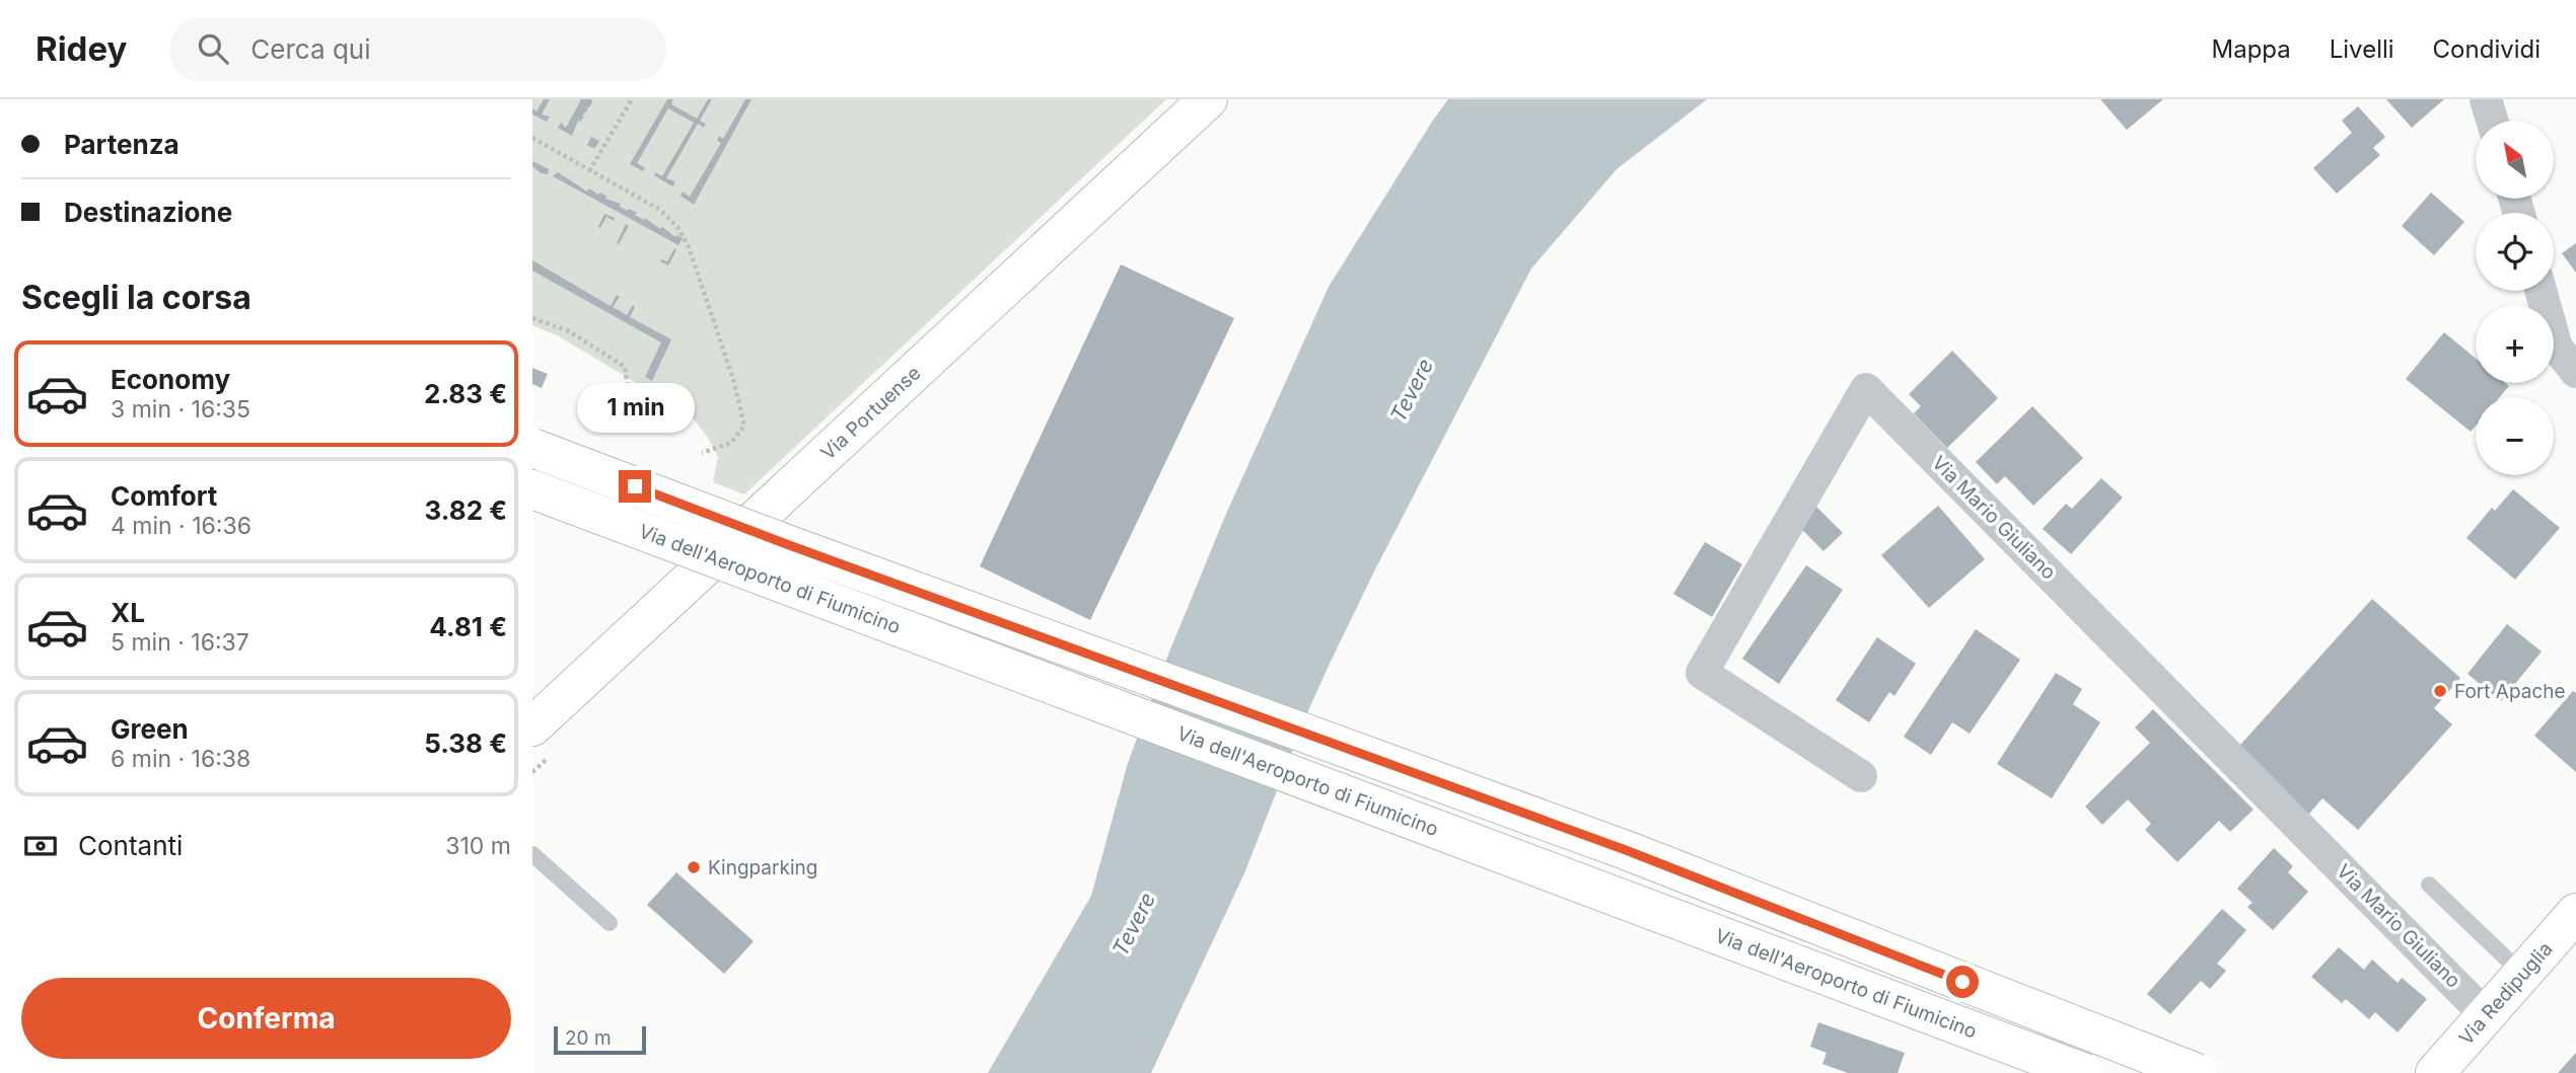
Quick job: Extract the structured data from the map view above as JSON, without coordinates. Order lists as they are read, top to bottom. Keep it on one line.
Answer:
{"streets":{"main road":["Via Portuense","Via dell'Aeroporto di Fiumicino","Via Redipuglia"],"street":["Via Mario Giuliano"]},"crossings":[["Via Mario Giuliano","Via Redipuglia"]],"water":["Tevere"],"places":["Fort Apache","Kingparking"],"scale_bar":"20 m","north":"top left","page":{"header":"Ridey","search":"Cerca qui","nav":["Mappa","Livelli","Condividi"],"banner":["Partenza","Destinazione"],"map_buttons":["+","−"],"heading":"Scegli la corsa","list":[{"name":"Economy","note":"3 min · 16:35","value":"2.83 €"},{"name":"Comfort","note":"4 min · 16:36","value":"3.82 €"},{"name":"XL","note":"5 min · 16:37","value":"4.81 €"},{"name":"Green","note":"6 min · 16:38","value":"5.38 €"}],"bubble":"1 min","pay":["Contanti","310 m"],"buttons":"Conferma","scale":"20 m"}}
